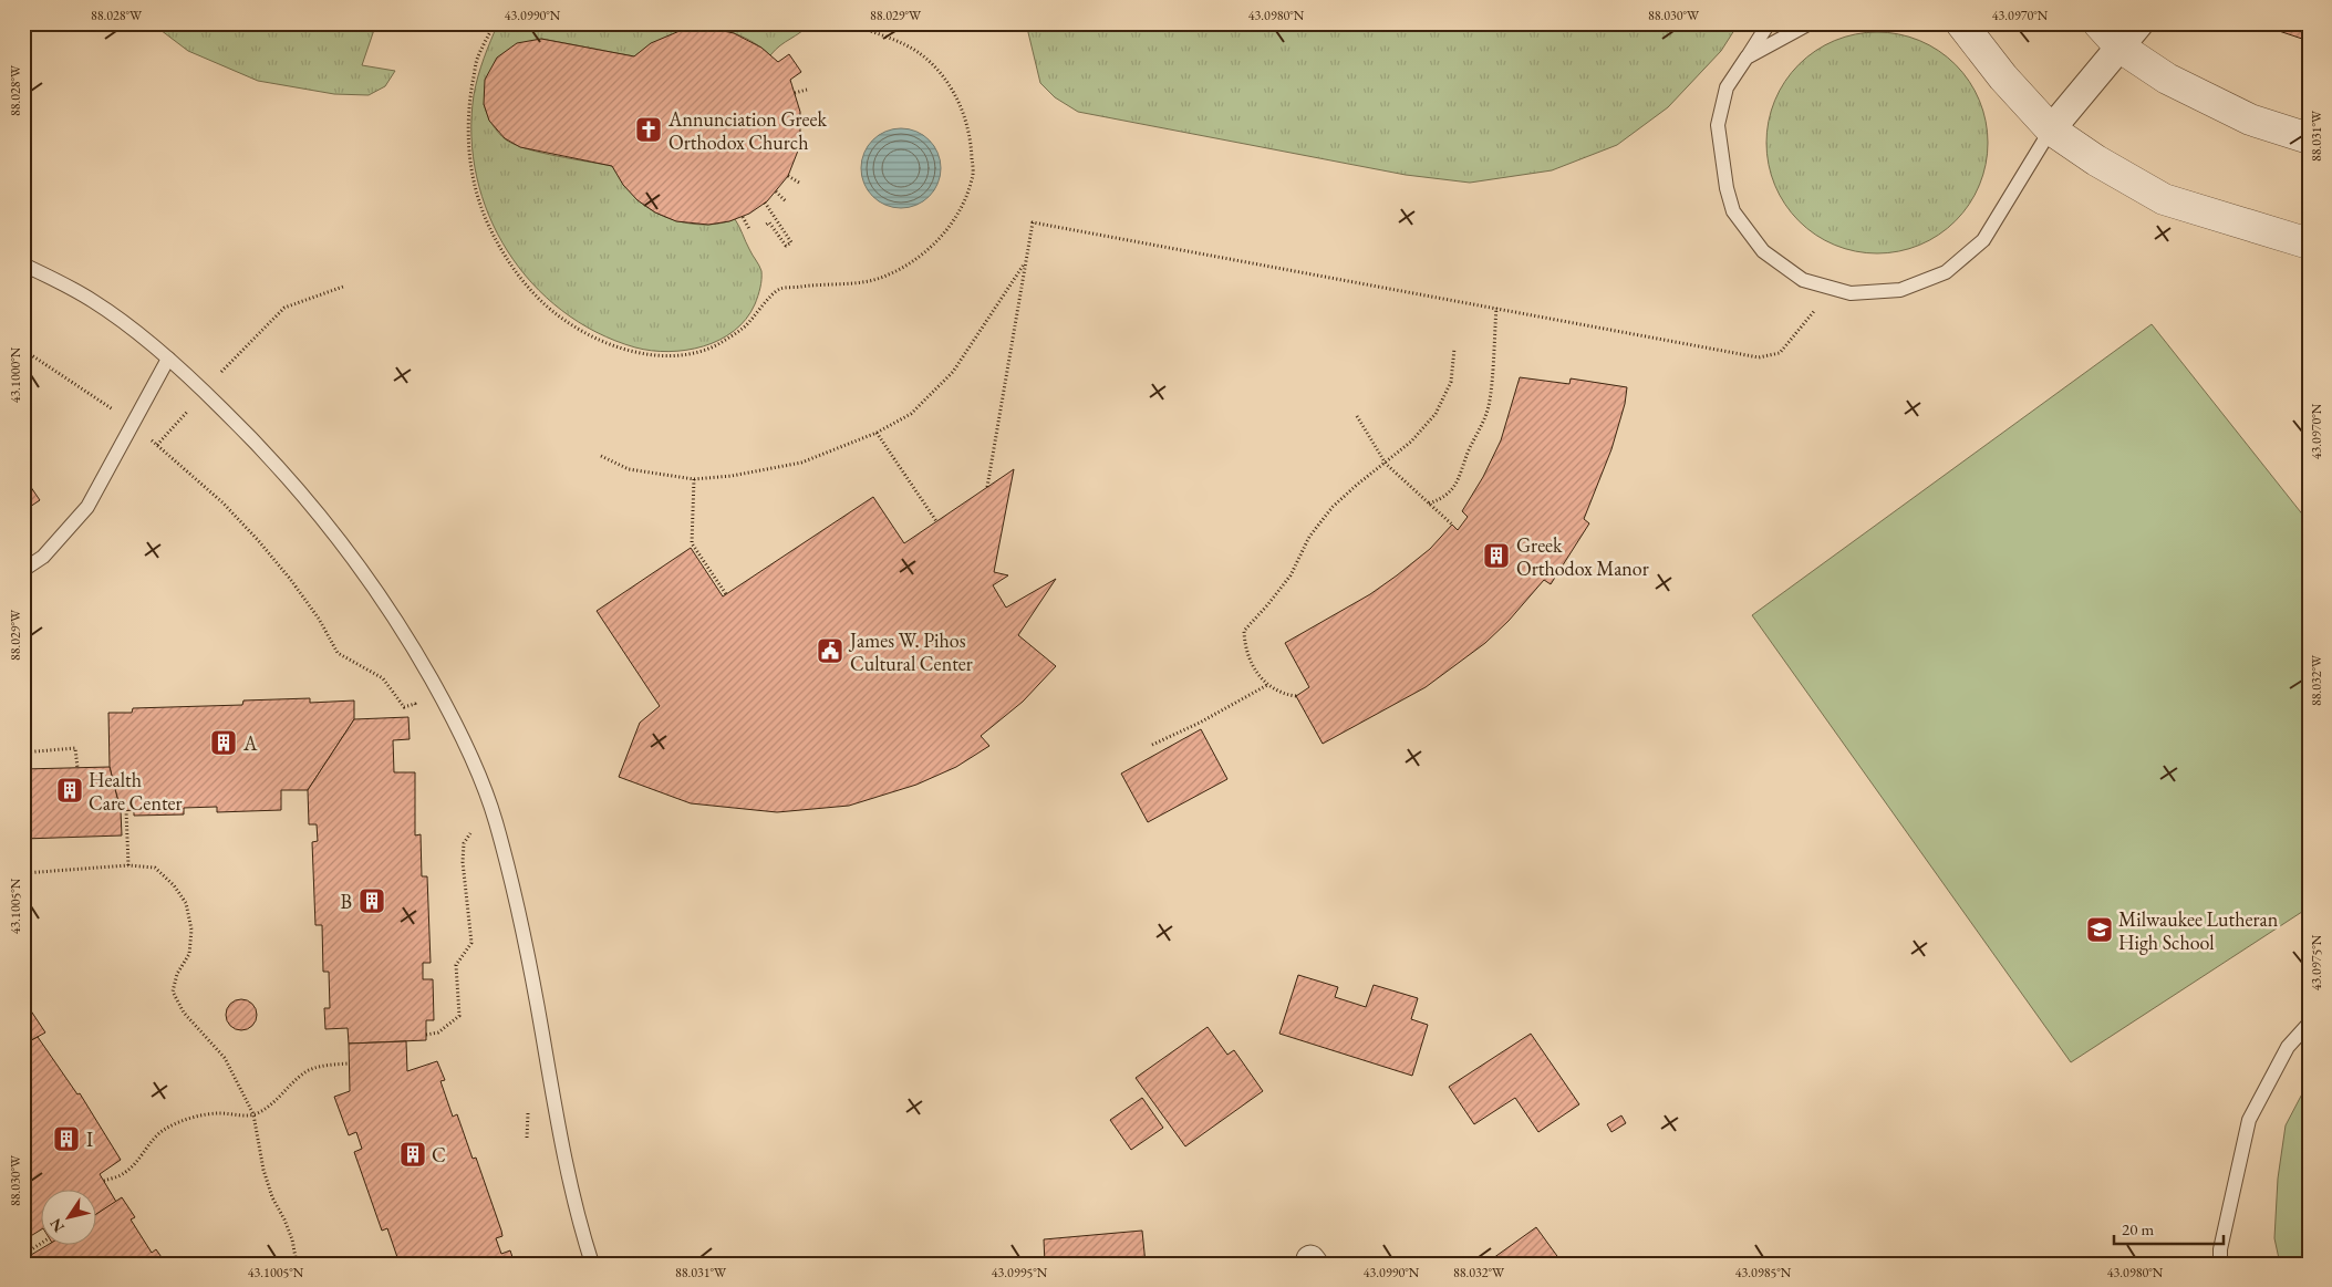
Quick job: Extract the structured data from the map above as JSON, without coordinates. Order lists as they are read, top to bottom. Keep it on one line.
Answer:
{"places":{"church":["Annunciation Greek Orthodox Church"],"building":["Greek Orthodox Manor","A","Health Care Center","B","I","C"],"public building":["James W. Pihos Cultural Center"],"school or university":["Milwaukee Lutheran High School"]},"scale_bar":"20 m","north":"bottom left","coordinates":["88.028°W","43.0990°N","88.029°W","43.0980°N","88.030°W","43.0970°N","88.031°W","43.1000°N","88.032°W","43.1005°N","43.0975°N","43.0995°N","43.0985°N"]}
